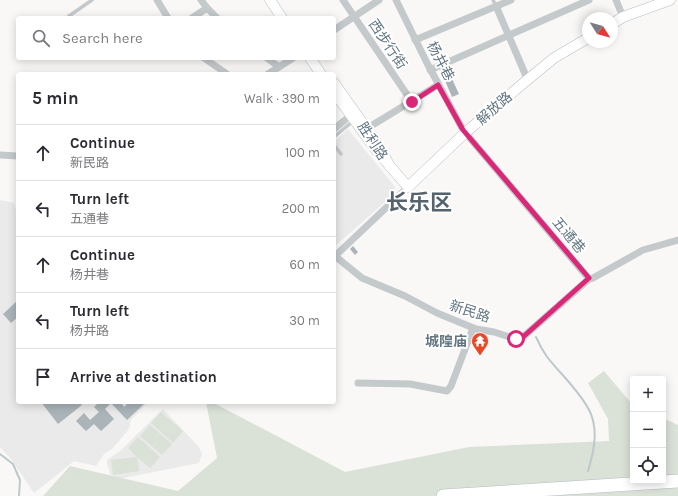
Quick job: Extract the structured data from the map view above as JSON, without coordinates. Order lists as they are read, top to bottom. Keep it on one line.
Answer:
{"streets":{"main road":["解放路","胜利路"],"street":["西步行街","杨井巷","五通巷","新民路"]},"crossings":[["杨井巷","解放路"],["杨井巷","五通巷"],["解放路","五通巷"],["五通巷","新民路"]],"districts":["长乐区"],"places":{"temple":["城隍庙"]},"north":"bottom right","page":{"search":"Search here","heading":["5 min","Walk · 390 m"],"list":[["Continue","新民路","100 m"],["Turn left","五通巷","200 m"],["Continue","杨井巷","60 m"],["Turn left","杨井路","30 m"],"Arrive at destination"],"map_buttons":["+","−"]}}
